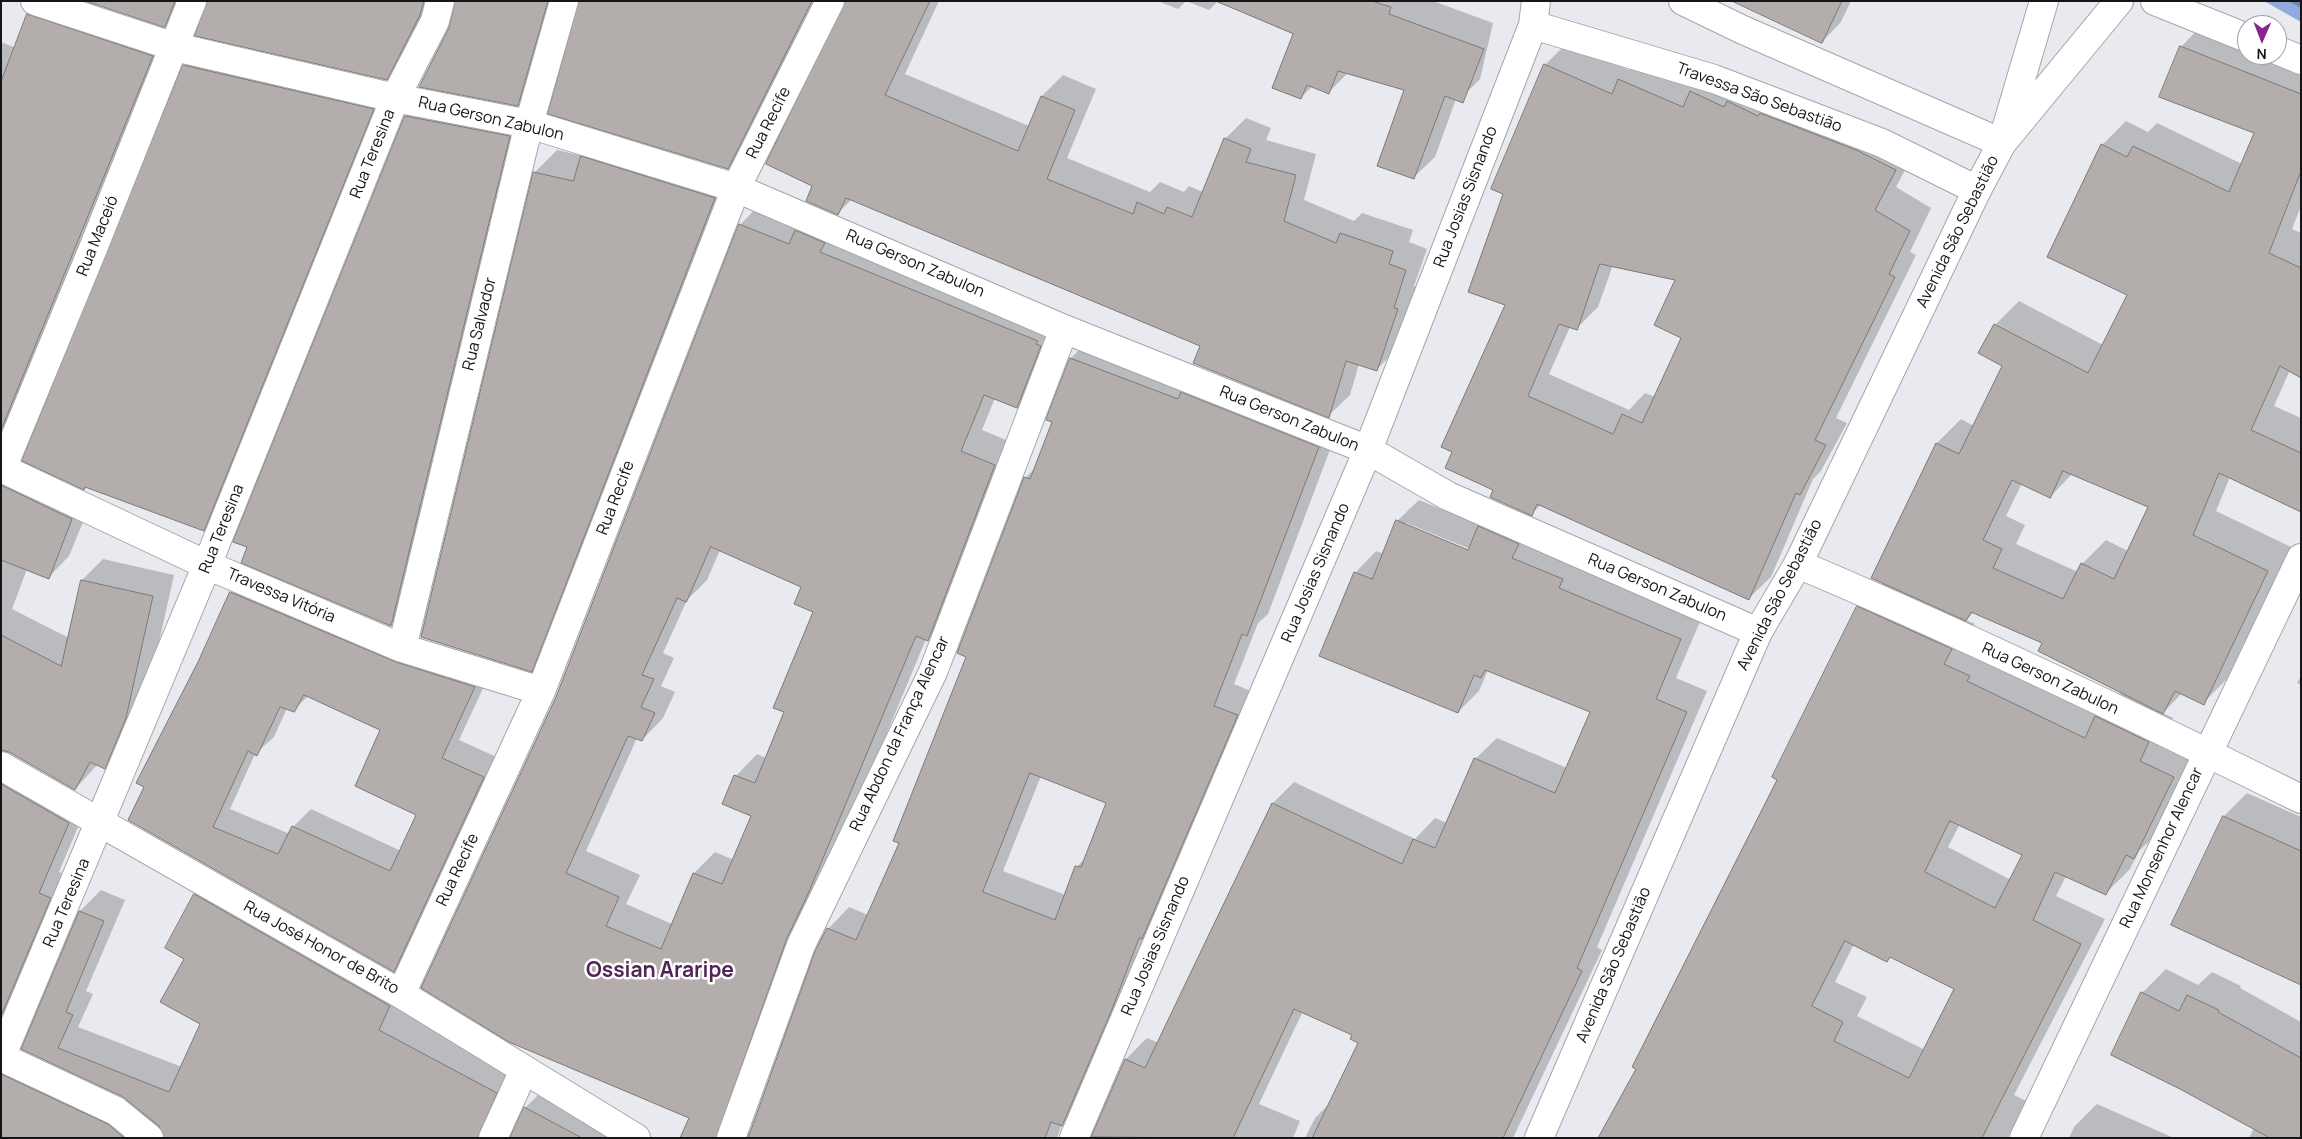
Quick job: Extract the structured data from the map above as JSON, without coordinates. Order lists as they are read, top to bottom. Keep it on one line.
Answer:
{"streets":{"street":["Travessa São Sebastião","Rua Gerson Zabulon","Rua Recife","Rua Teresina","Rua Josias Sisnando","Avenida São Sebastião","Rua Maceió","Rua Salvador","Travessa Vitória","Rua Abdon da França Alencar","Rua Monsenhor Alencar","Rua José Honor de Brito"]},"crossings":[["Travessa São Sebastião","Rua Josias Sisnando"],["Travessa São Sebastião","Avenida São Sebastião"],["Rua Gerson Zabulon","Rua Recife"],["Rua Gerson Zabulon","Rua Teresina"],["Rua Gerson Zabulon","Rua Josias Sisnando"],["Rua Gerson Zabulon","Avenida São Sebastião"],["Rua Gerson Zabulon","Rua Maceió"],["Rua Gerson Zabulon","Rua Salvador"],["Rua Gerson Zabulon","Rua Abdon da França Alencar"],["Rua Gerson Zabulon","Rua Monsenhor Alencar"],["Rua Recife","Travessa Vitória"],["Rua Recife","Rua José Honor de Brito"],["Rua Teresina","Travessa Vitória"],["Rua Teresina","Rua José Honor de Brito"],["Rua Maceió","Travessa Vitória"],["Rua Salvador","Travessa Vitória"]],"districts":["Ossian Araripe"],"north":"bottom"}
